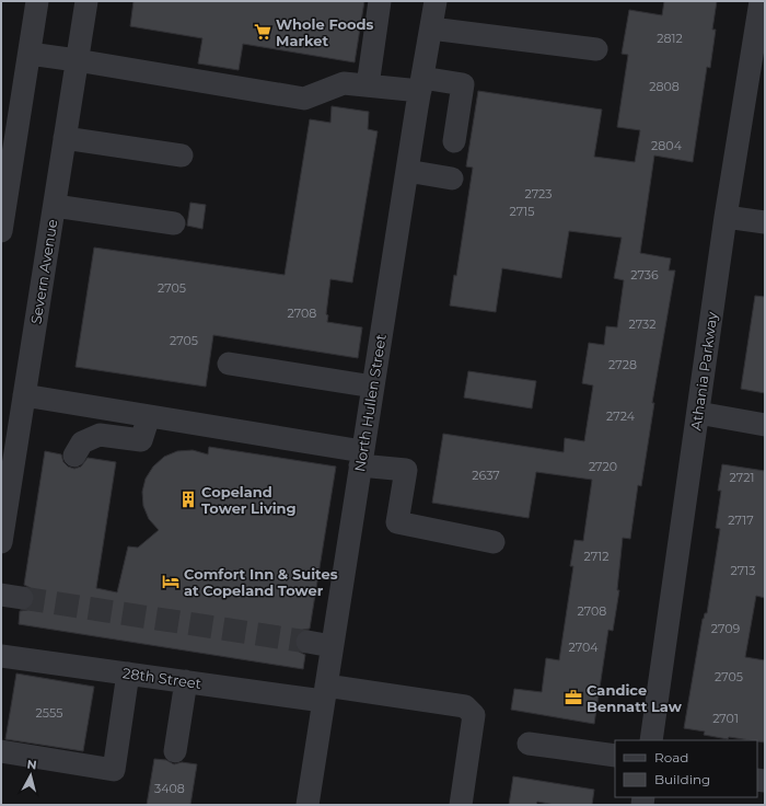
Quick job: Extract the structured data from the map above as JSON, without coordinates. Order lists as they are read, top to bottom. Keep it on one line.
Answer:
{"streets":{"street":["Severn Avenue","Athania Parkway","North Hullen Street","28th Street"]},"crossings":[["North Hullen Street","28th Street"]],"places":{"supermarket":["Whole Foods Market"],"building":["Copeland Tower Living"],"hotel":["Comfort Inn & Suites at Copeland Tower"],"office":["Candice Bennatt Law"]},"house_numbers":["2812","2808","2804","2723","2715","2736","2705","2708","2732","2705","2728","2724","2720","2637","2721","2717","2712","2713","2708","2709","2704","2705","2555","2701","3408"],"legend":["Road","Building"],"north":"top"}
